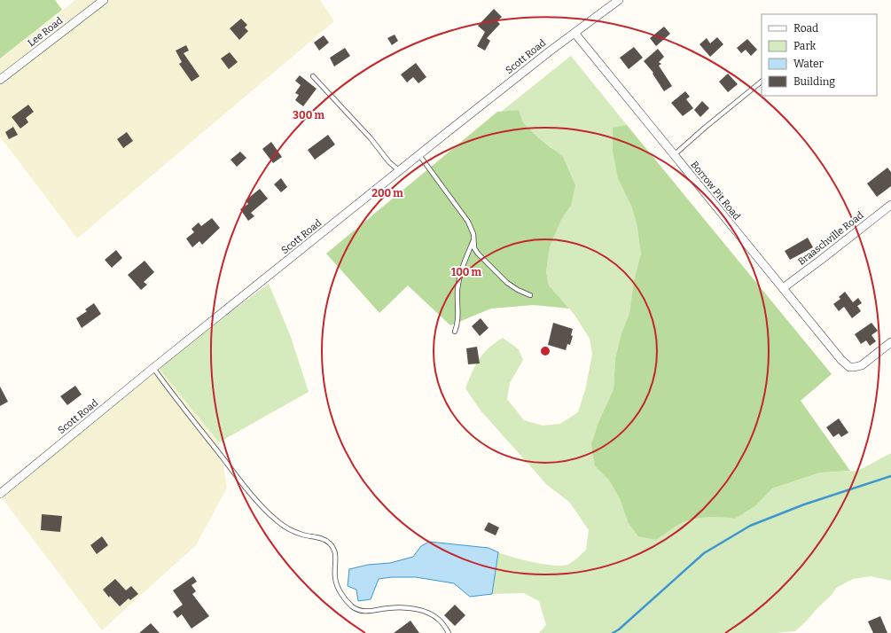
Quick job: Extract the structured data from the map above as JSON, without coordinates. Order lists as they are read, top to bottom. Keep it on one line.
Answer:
{"streets":{"street":["Lee Road","Scott Road","Borrow Pit Road","Braaschville Road"]},"crossings":[["Scott Road","Borrow Pit Road"],["Borrow Pit Road","Braaschville Road"]],"legend":["Road","Park","Water","Building"],"rings":["300 m","200 m","100 m"]}
